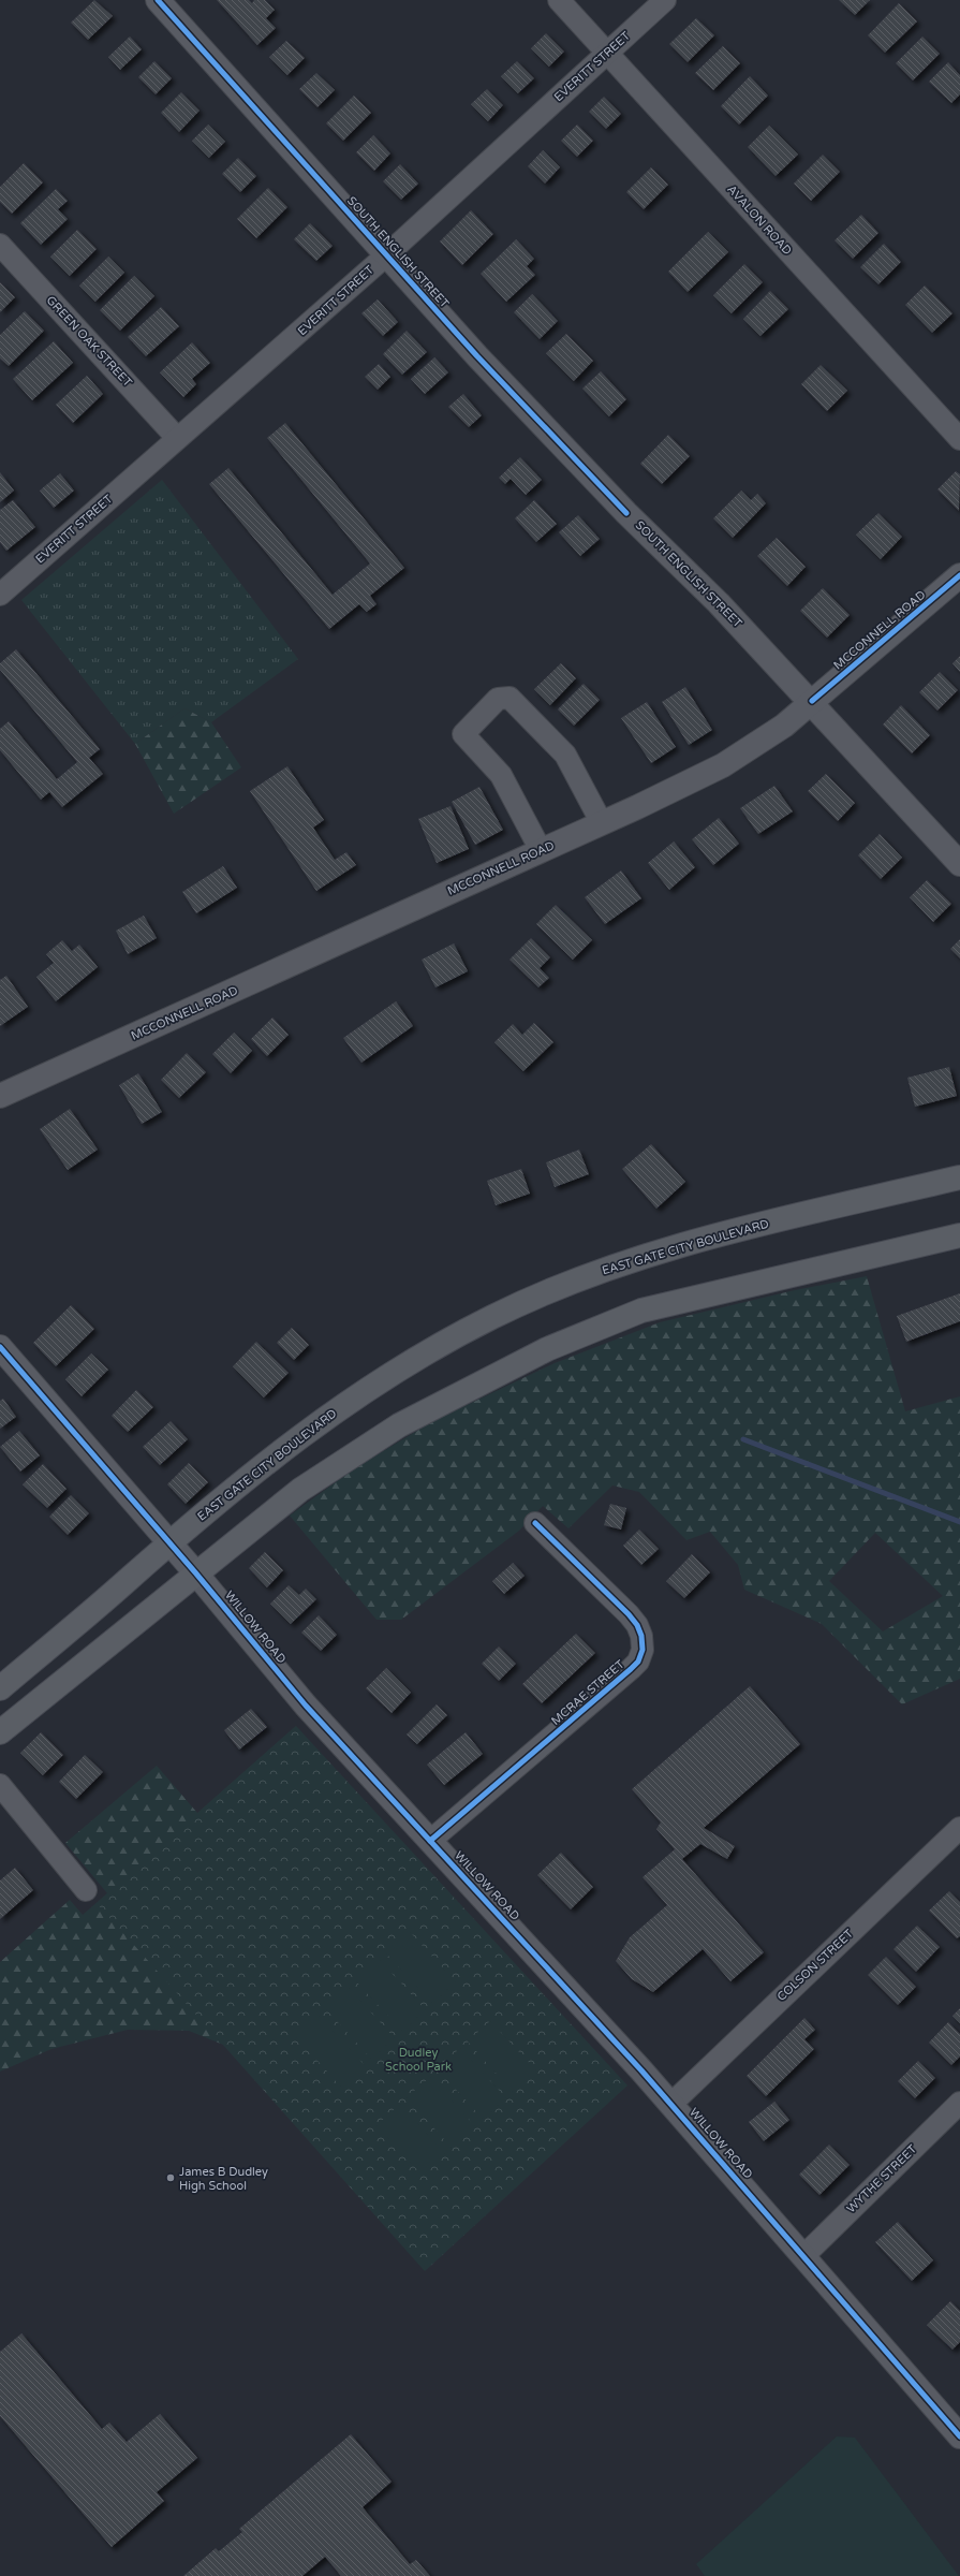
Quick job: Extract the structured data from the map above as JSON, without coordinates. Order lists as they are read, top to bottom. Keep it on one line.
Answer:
{"streets":{"main road":["EAST GATE CITY BOULEVARD"],"street":["EVERITT STREET","AVALON ROAD","SOUTH ENGLISH STREET","GREEN OAK STREET","MCCONNELL ROAD","WILLOW ROAD","MCRAE STREET","COLSON STREET","WYTHE STREET"]},"crossings":[["EVERITT STREET","AVALON ROAD"],["EVERITT STREET","SOUTH ENGLISH STREET"],["EVERITT STREET","GREEN OAK STREET"],["SOUTH ENGLISH STREET","MCCONNELL ROAD"],["EAST GATE CITY BOULEVARD","WILLOW ROAD"],["WILLOW ROAD","MCRAE STREET"],["WILLOW ROAD","COLSON STREET"],["WILLOW ROAD","WYTHE STREET"]],"parks":["Dudley School Park"],"places":["James B Dudley High School"]}
